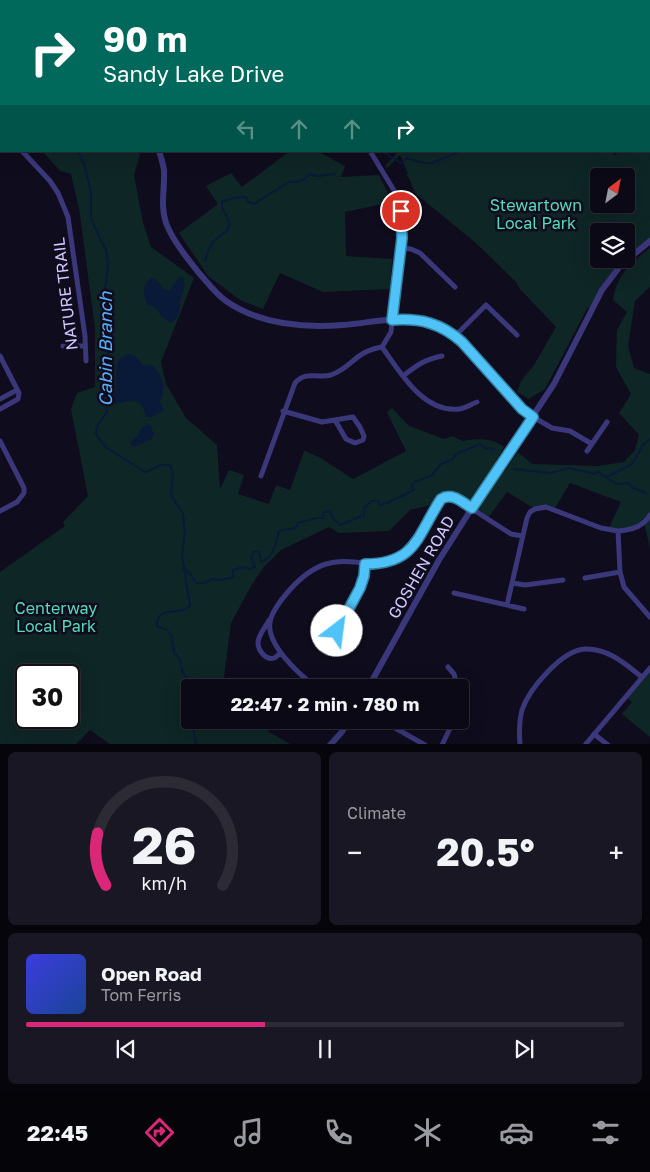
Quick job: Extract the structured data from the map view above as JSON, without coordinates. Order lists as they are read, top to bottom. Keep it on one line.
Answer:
{"streets":{"street":["NATURE TRAIL","GOSHEN ROAD"]},"water":["Cabin Branch"],"parks":["Stewartown Local Park","Centerway Local Park"],"north":"top right","page":{"turn":["90 m","Sandy Lake Drive"],"limit":"30","trip":"22:47 · 2 min · 780 m","tile":"Climate","heat":["−","20.5°","+"],"song":["Open Road","Tom Ferris"],"tabs":"22:45","gauge":["26","km/h"]}}
